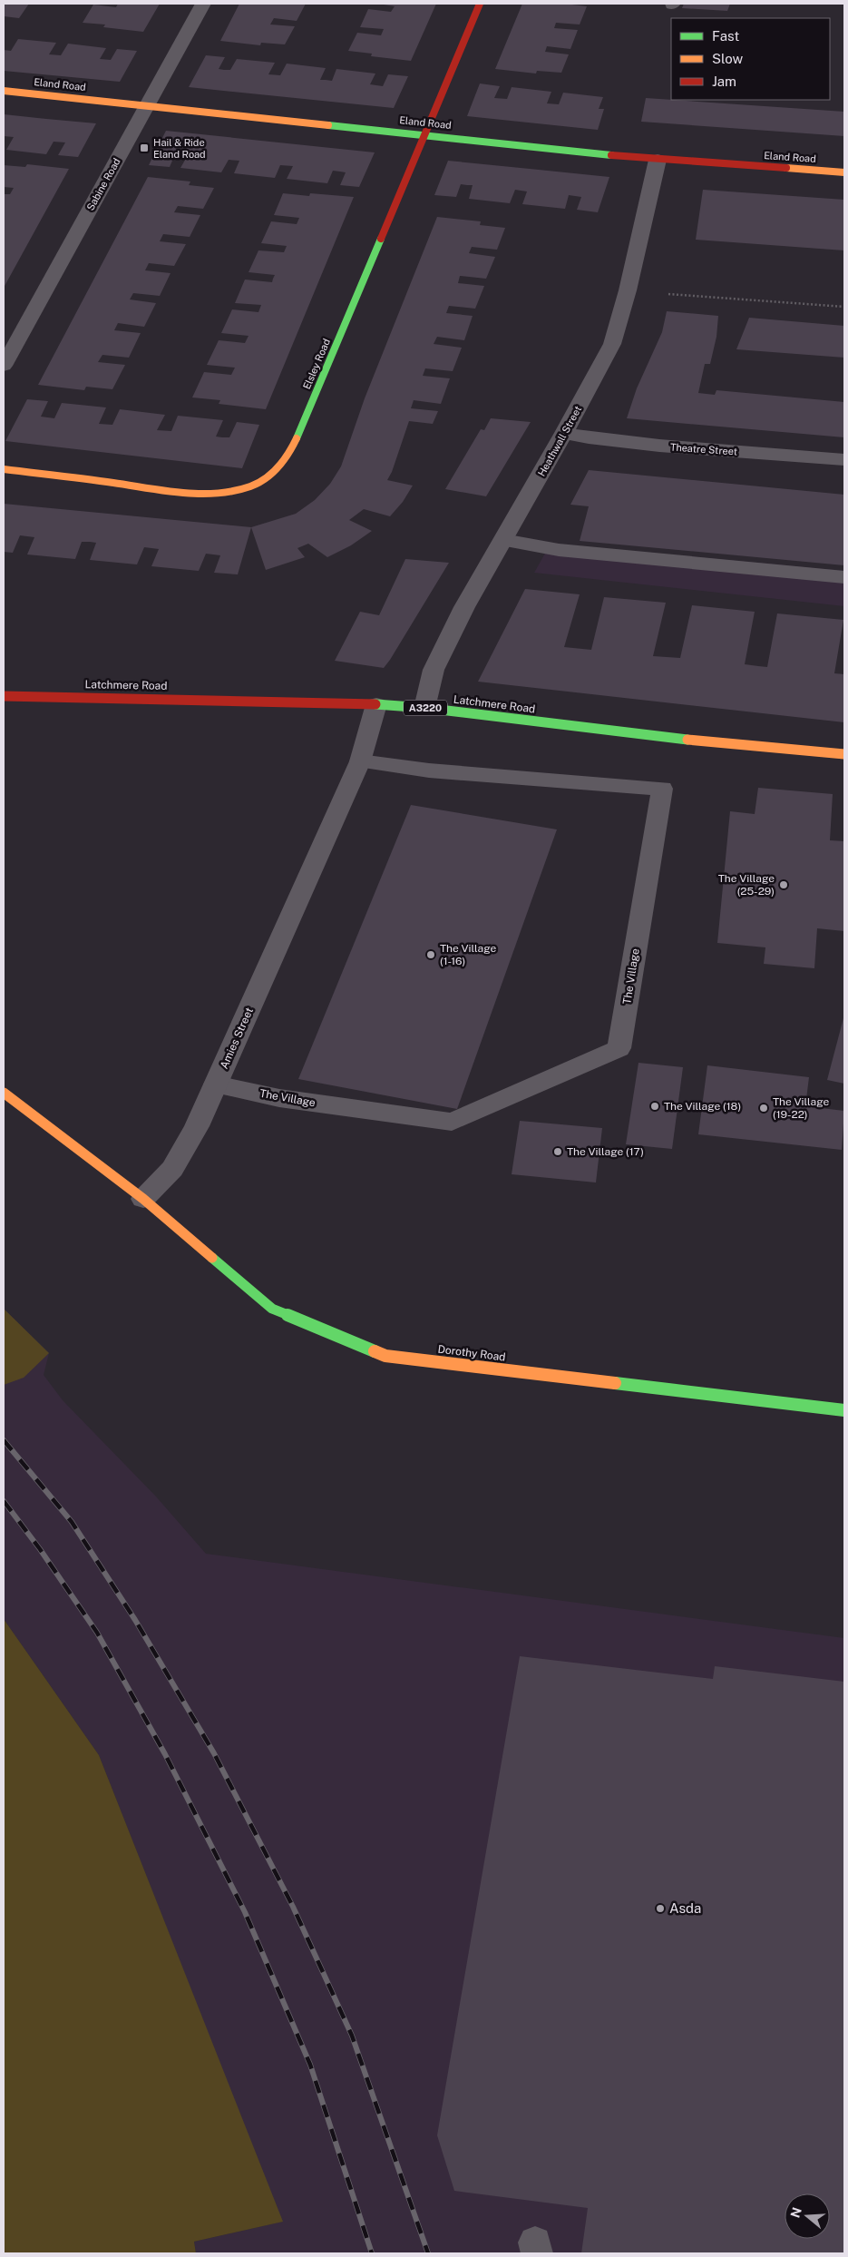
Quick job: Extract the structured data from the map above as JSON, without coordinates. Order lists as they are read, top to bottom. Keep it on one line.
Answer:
{"streets":{"main road":["Eland Road","Elsley Road","Latchmere Road","A3220","Dorothy Road"],"street":["Sabine Road","Heathwall Street","Theatre Street","The Village","Amies Street"]},"crossings":[["Eland Road","Sabine Road"],["Eland Road","Elsley Road"],["Eland Road","Heathwall Street"],["Heathwall Street","Theatre Street"],["Heathwall Street","Latchmere Road"],["Latchmere Road","Amies Street"],["The Village","Amies Street"],["Amies Street","Dorothy Road"]],"places":{"transit":["Hail & Ride Eland Road"],"other":["The Village (25-29)","The Village (1-16)","The Village (18)","The Village (19-22)","The Village (17)","Asda"]},"legend":["Fast","Slow","Jam"],"north":"left"}
